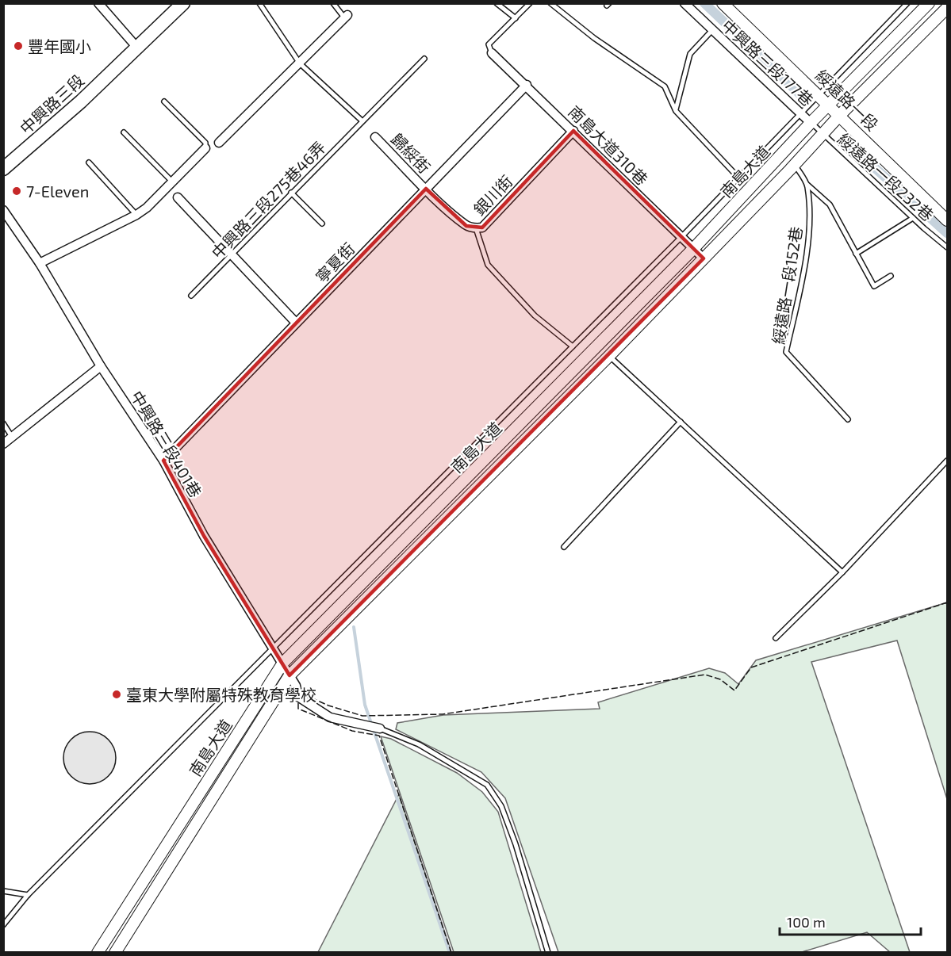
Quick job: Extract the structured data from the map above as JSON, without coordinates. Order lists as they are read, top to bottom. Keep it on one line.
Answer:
{"streets":{"main road":["中興路三段"],"street":["中興路三段177巷","綏遠路一段","南島大道310巷","歸綏街","南島大道","銀川街","寧夏街","中興路三段401巷"],"lane":["綏遠路一段232巷","中興路三段275巷46弄","綏遠路一段152巷"]},"crossings":[["中興路三段177巷","南島大道"],["中興路三段177巷","綏遠路一段232巷"],["綏遠路一段","南島大道"],["南島大道310巷","南島大道"],["南島大道310巷","銀川街"],["南島大道310巷","寧夏街"],["歸綏街","銀川街"],["歸綏街","寧夏街"],["南島大道","綏遠路一段232巷"],["南島大道","綏遠路一段152巷"],["南島大道","中興路三段401巷"],["銀川街","寧夏街"],["寧夏街","中興路三段401巷"]],"places":["豐年國小","7-Eleven","臺東大學附屬特殊教育學校"],"scale_bar":"100 m"}
